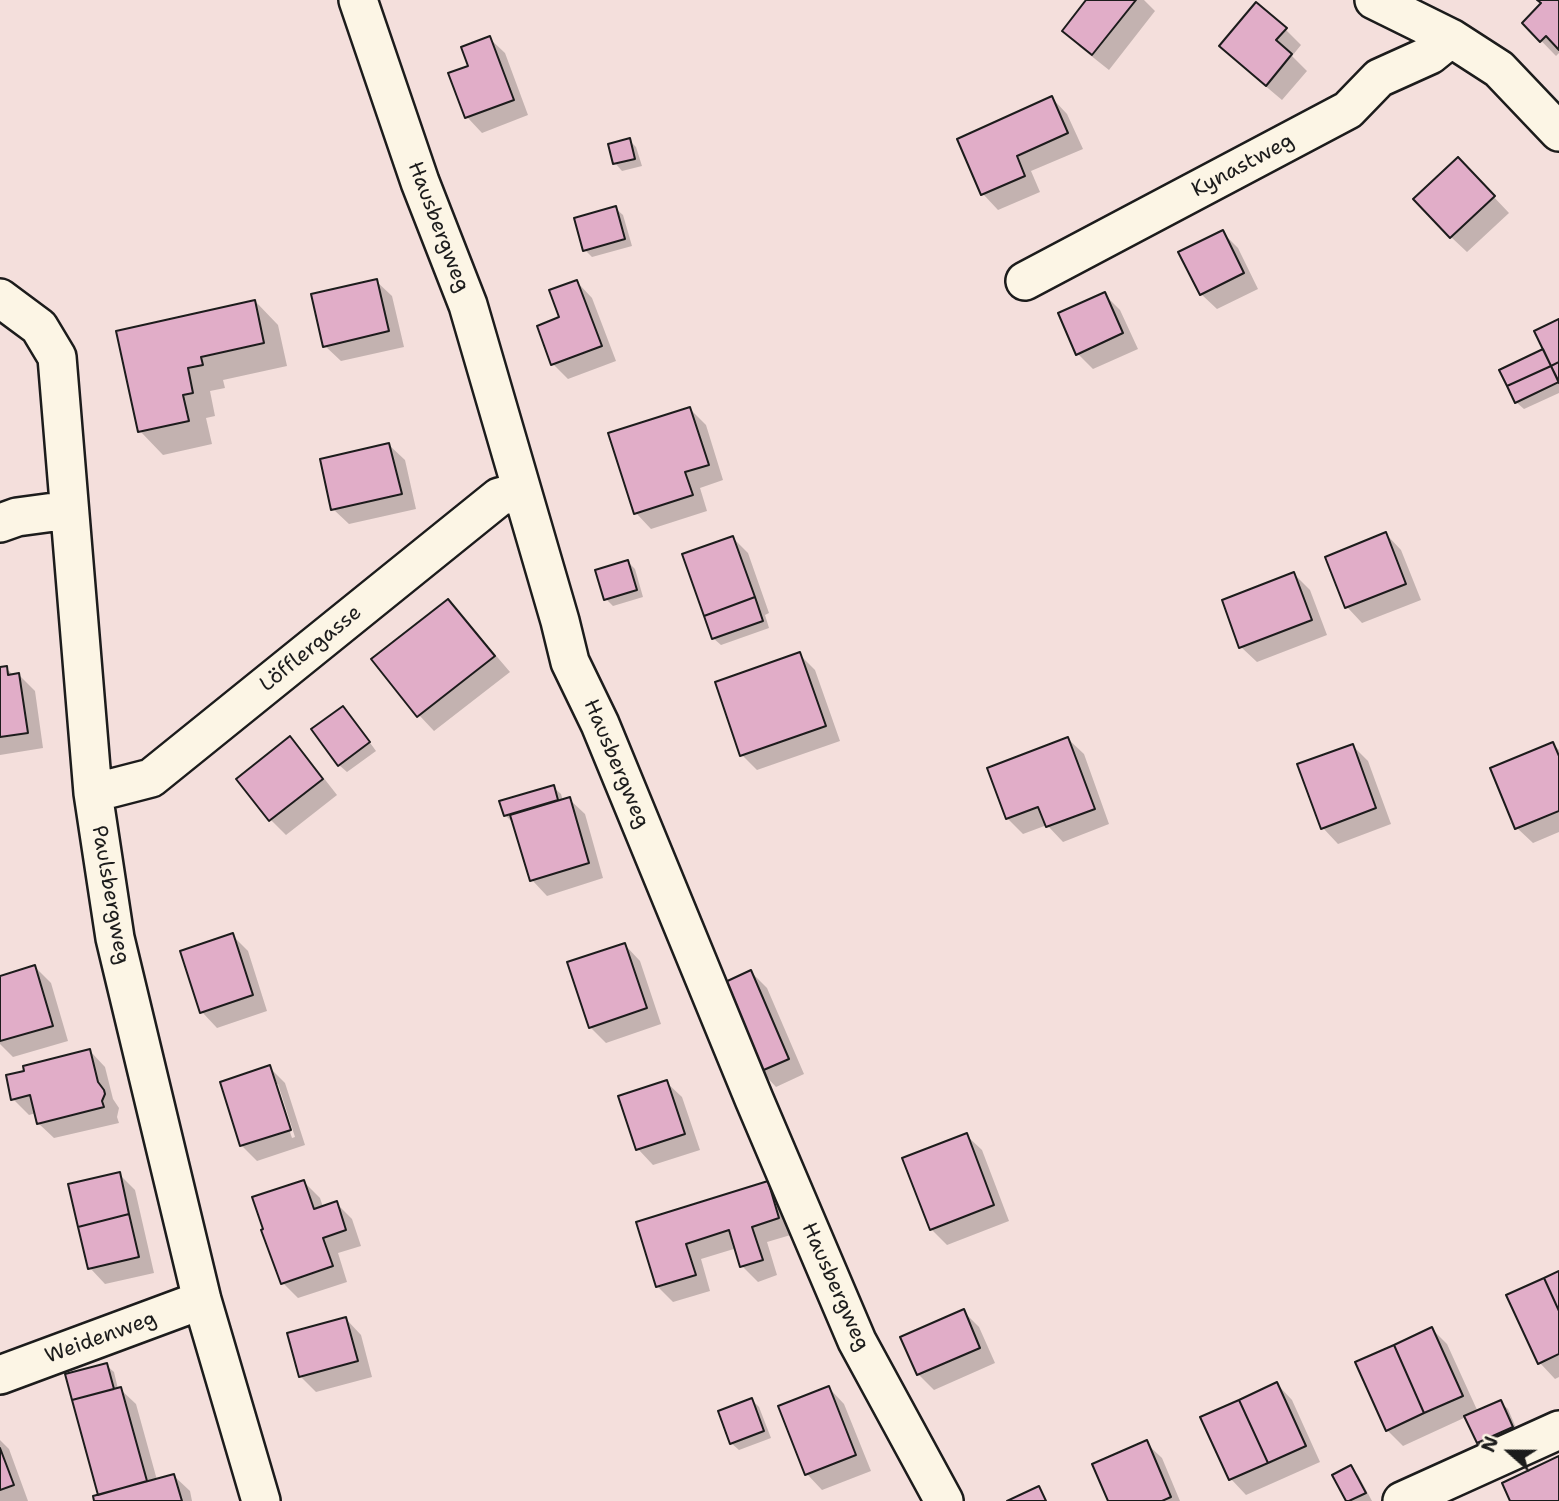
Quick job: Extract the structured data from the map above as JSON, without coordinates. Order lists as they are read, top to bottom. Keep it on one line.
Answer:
{"streets":{"street":["Kynastweg","Hausbergweg","Löfflergasse","Paulsbergweg","Weidenweg"]},"crossings":[["Hausbergweg","Löfflergasse"],["Löfflergasse","Paulsbergweg"],["Paulsbergweg","Weidenweg"]],"north":"left"}
